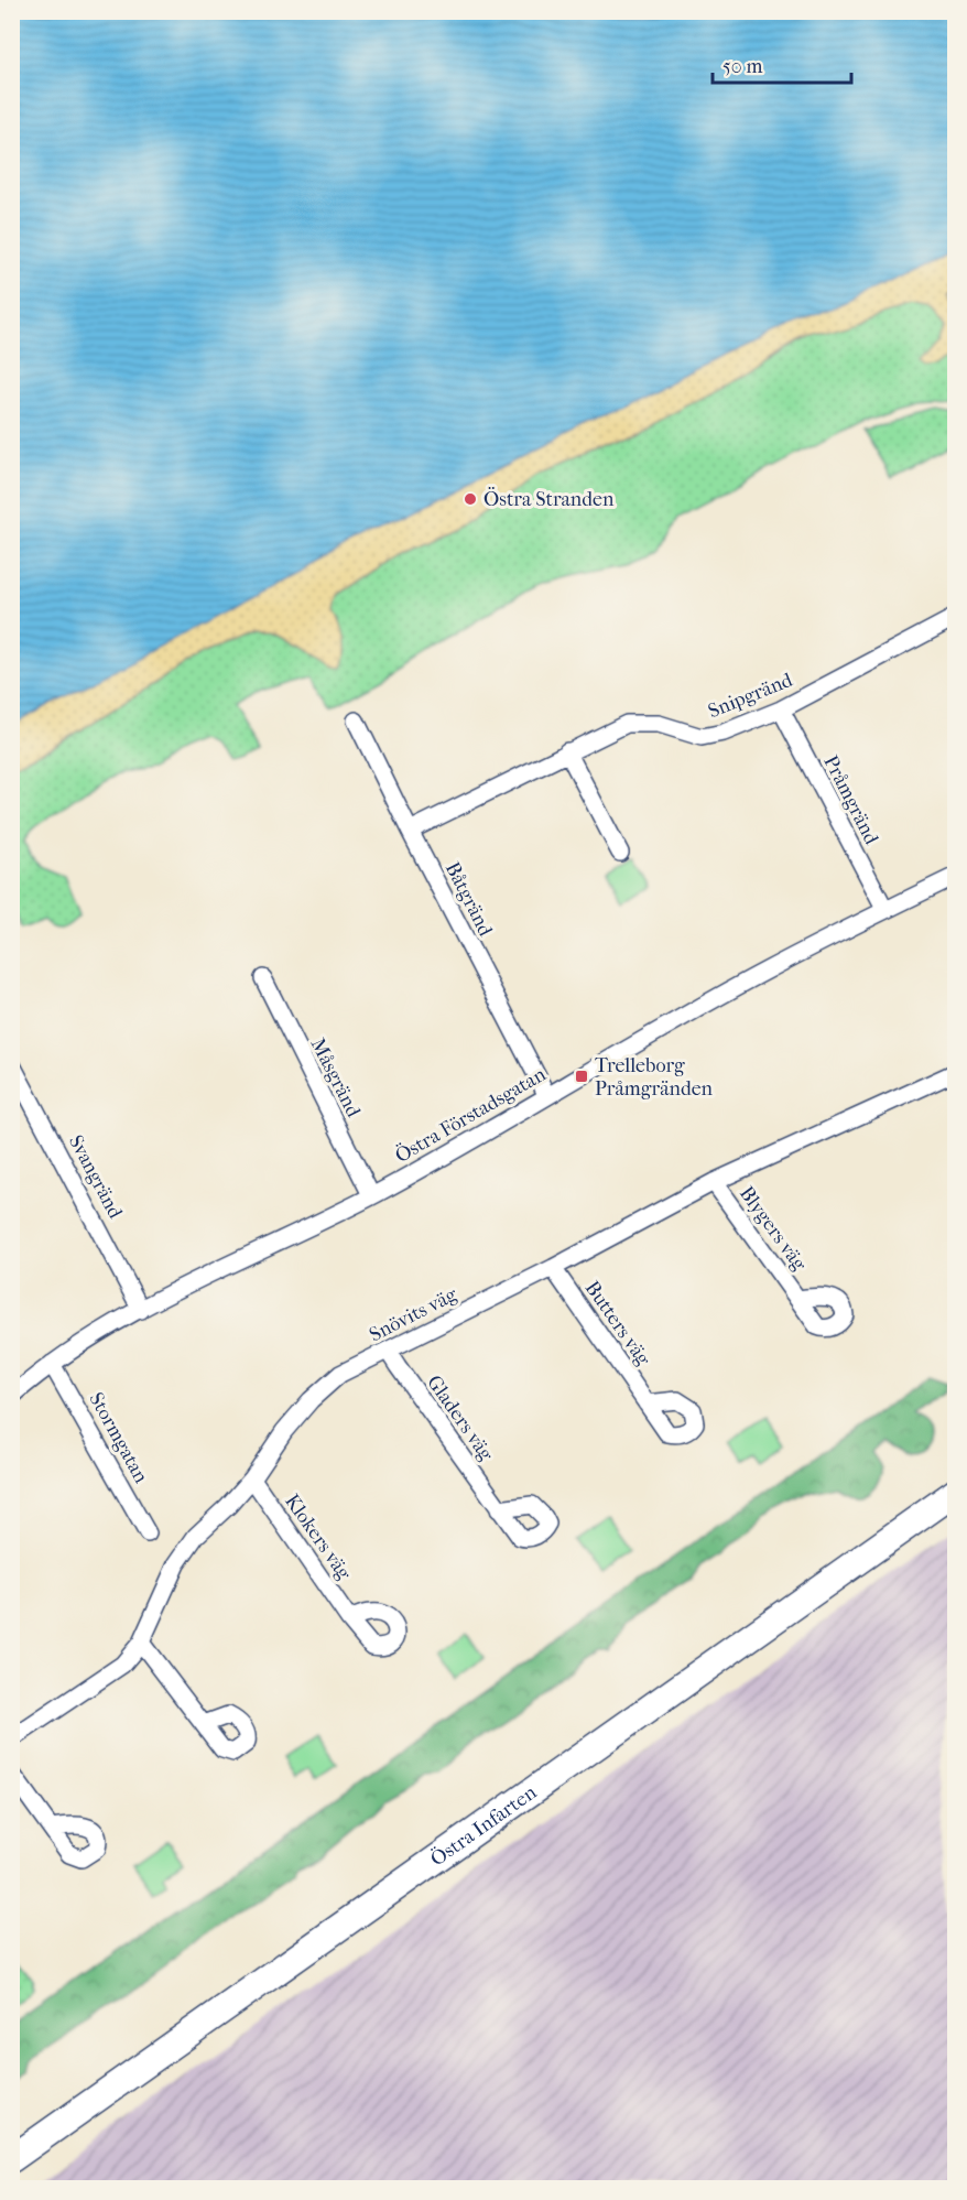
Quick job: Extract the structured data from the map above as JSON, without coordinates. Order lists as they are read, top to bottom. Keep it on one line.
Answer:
{"streets":{"main road":["Östra Infarten"],"street":["Snipgränd","Pråmgränd","Båtgränd","Måsgränd","Östra Förstadsgatan","Svangränd","Blygers väg","Snövits väg","Butters väg","Gladers väg","Stormgatan","Klokers väg"]},"crossings":[["Snipgränd","Pråmgränd"],["Snipgränd","Båtgränd"],["Pråmgränd","Östra Förstadsgatan"],["Båtgränd","Östra Förstadsgatan"],["Måsgränd","Östra Förstadsgatan"],["Östra Förstadsgatan","Svangränd"],["Östra Förstadsgatan","Stormgatan"],["Blygers väg","Snövits väg"],["Snövits väg","Butters väg"],["Snövits väg","Gladers väg"],["Snövits väg","Klokers väg"]],"places":{"other":["Östra Stranden"],"transit":["Trelleborg Pråmgränden"]},"scale_bar":"50 m"}
